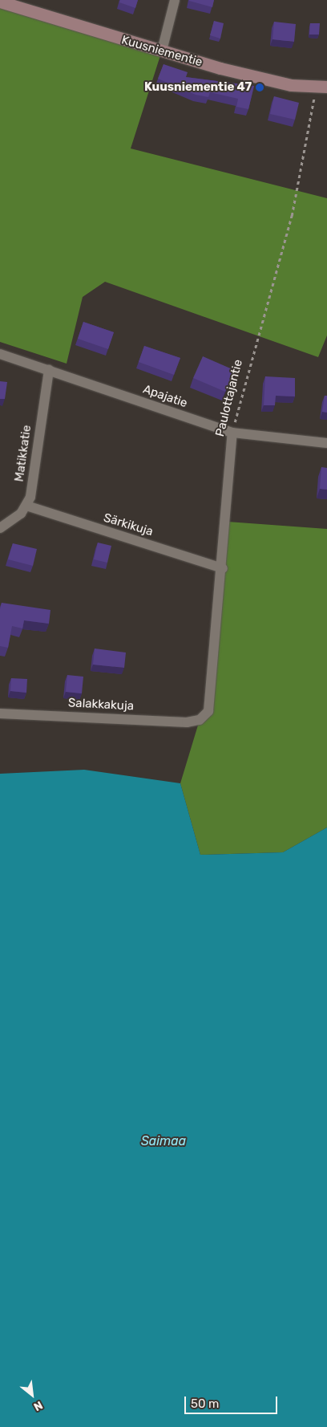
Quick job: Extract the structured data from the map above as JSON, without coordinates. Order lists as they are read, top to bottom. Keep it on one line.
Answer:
{"streets":{"street":["Kuusniementie","Apajatie","Paulottajantie","Matikkatie","Särkikuja","Salakkakuja"]},"crossings":[["Kuusniementie","Paulottajantie"],["Apajatie","Paulottajantie"],["Apajatie","Matikkatie"],["Paulottajantie","Särkikuja"],["Paulottajantie","Salakkakuja"],["Matikkatie","Särkikuja"]],"water":["Saimaa"],"places":["Kuusniementie 47"],"scale_bar":"50 m","north":"bottom right"}
